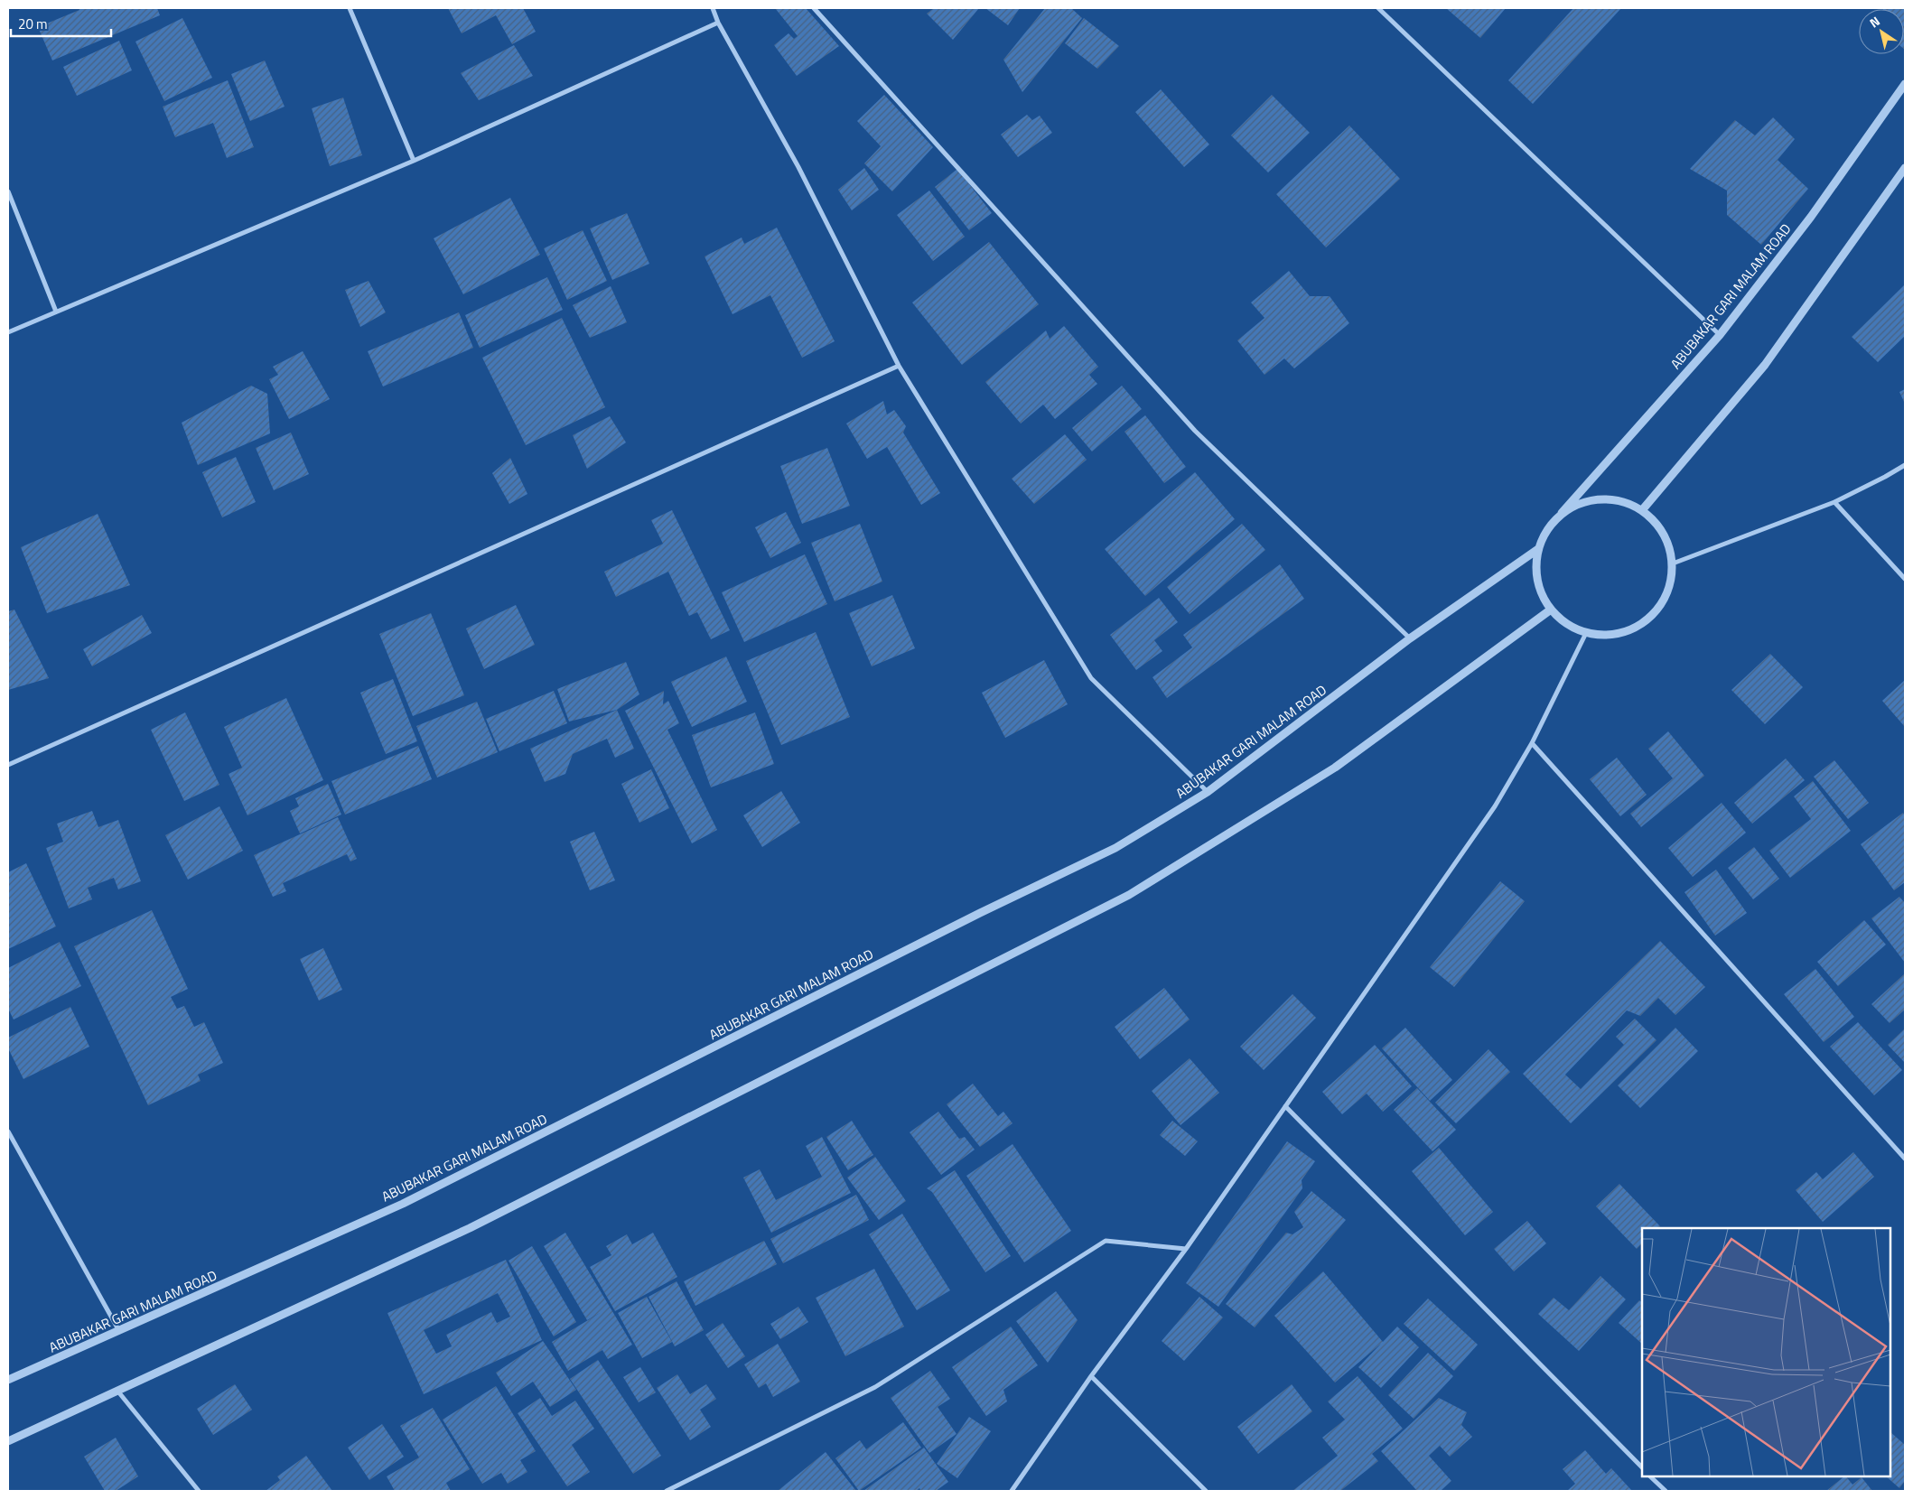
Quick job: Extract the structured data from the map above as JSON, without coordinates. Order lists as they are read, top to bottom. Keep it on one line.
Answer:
{"streets":{"street":["ABUBAKAR GARI MALAM ROAD"]},"scale_bar":"20 m","north":"top left"}
